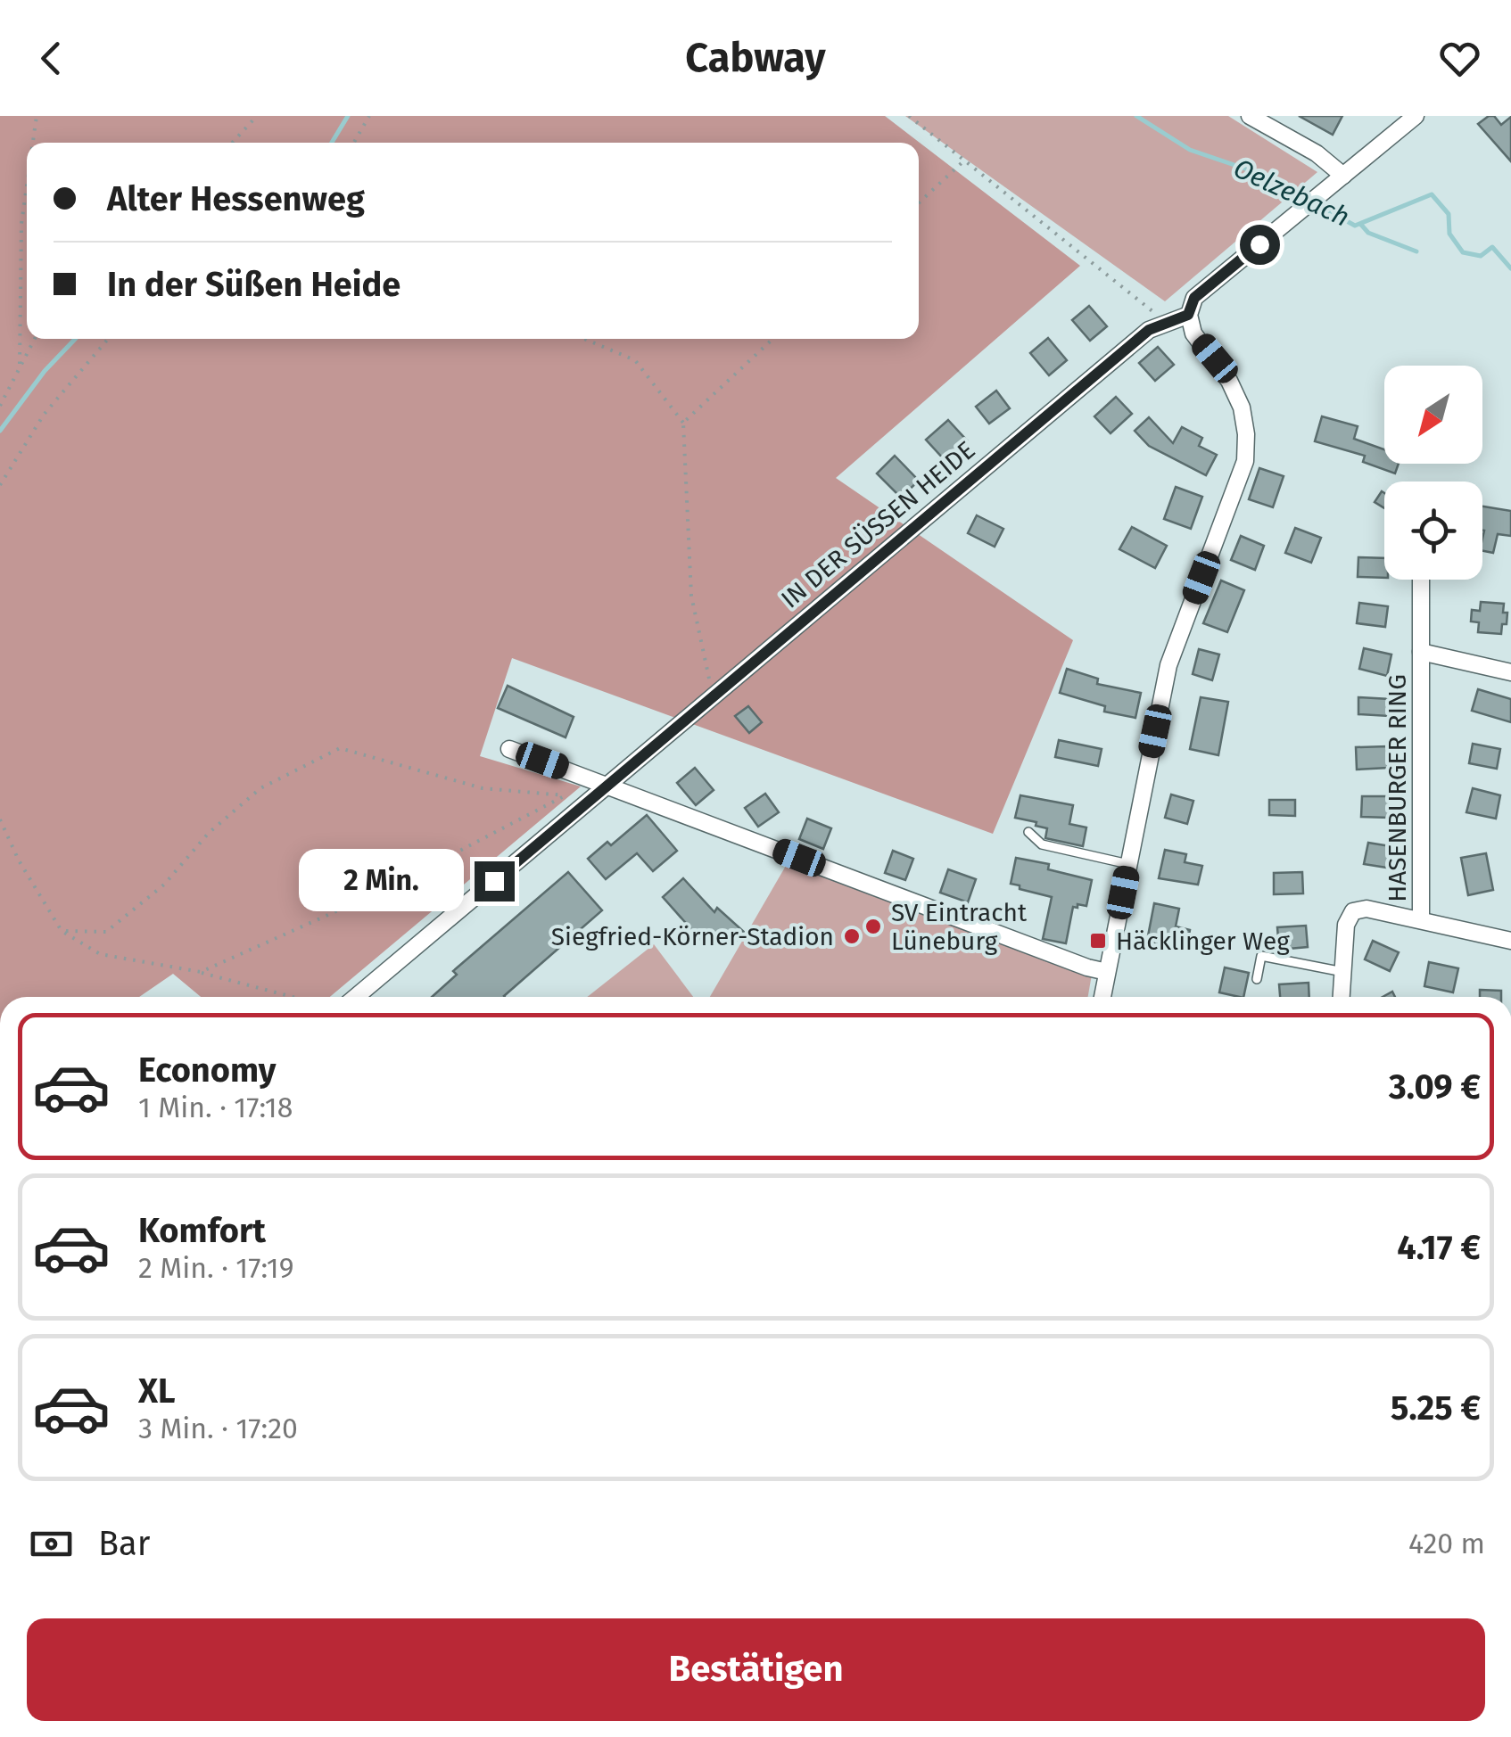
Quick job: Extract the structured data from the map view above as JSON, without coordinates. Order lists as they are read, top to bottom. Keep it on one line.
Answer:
{"streets":{"street":["IN DER SÜSSEN HEIDE","HASENBURGER RING"]},"water":["Oelzebach"],"places":{"other":["SV Eintracht Lüneburg","Siegfried-Körner-Stadion"],"transit":["Häcklinger Weg"]},"north":"bottom left","page":{"header":"Cabway","banner":["Alter Hessenweg","In der Süßen Heide"],"bubble":"2 Min.","list":[{"name":"Economy","note":"1 Min. · 17:18","value":"3.09 €"},{"name":"Komfort","note":"2 Min. · 17:19","value":"4.17 €"},{"name":"XL","note":"3 Min. · 17:20","value":"5.25 €"}],"pay":["Bar","420 m"],"buttons":"Bestätigen"}}
